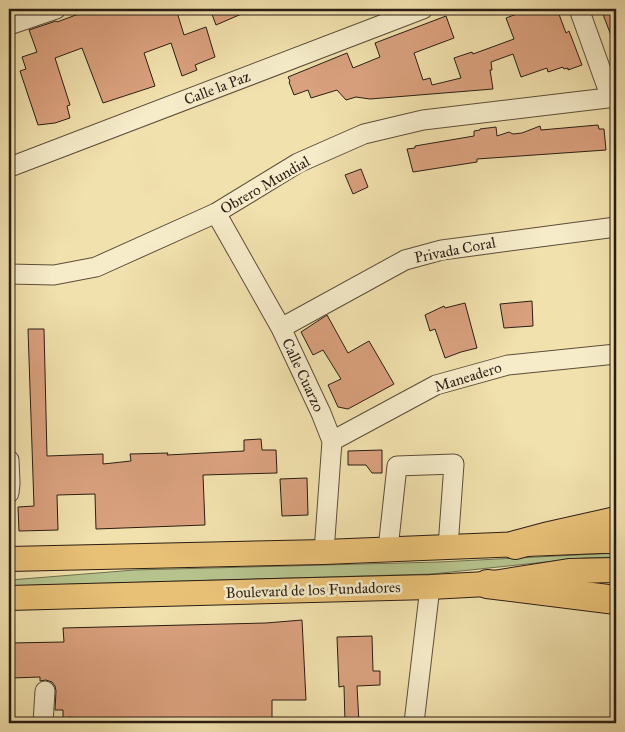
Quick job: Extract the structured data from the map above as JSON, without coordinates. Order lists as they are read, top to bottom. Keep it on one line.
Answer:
{"streets":{"main road":["Boulevard de los Fundadores"],"street":["Calle la Paz","Obrero Mundial","Privada Coral","Calle Cuarzo","Maneadero"]},"crossings":[["Obrero Mundial","Calle Cuarzo"],["Privada Coral","Calle Cuarzo"],["Calle Cuarzo","Maneadero"]]}
